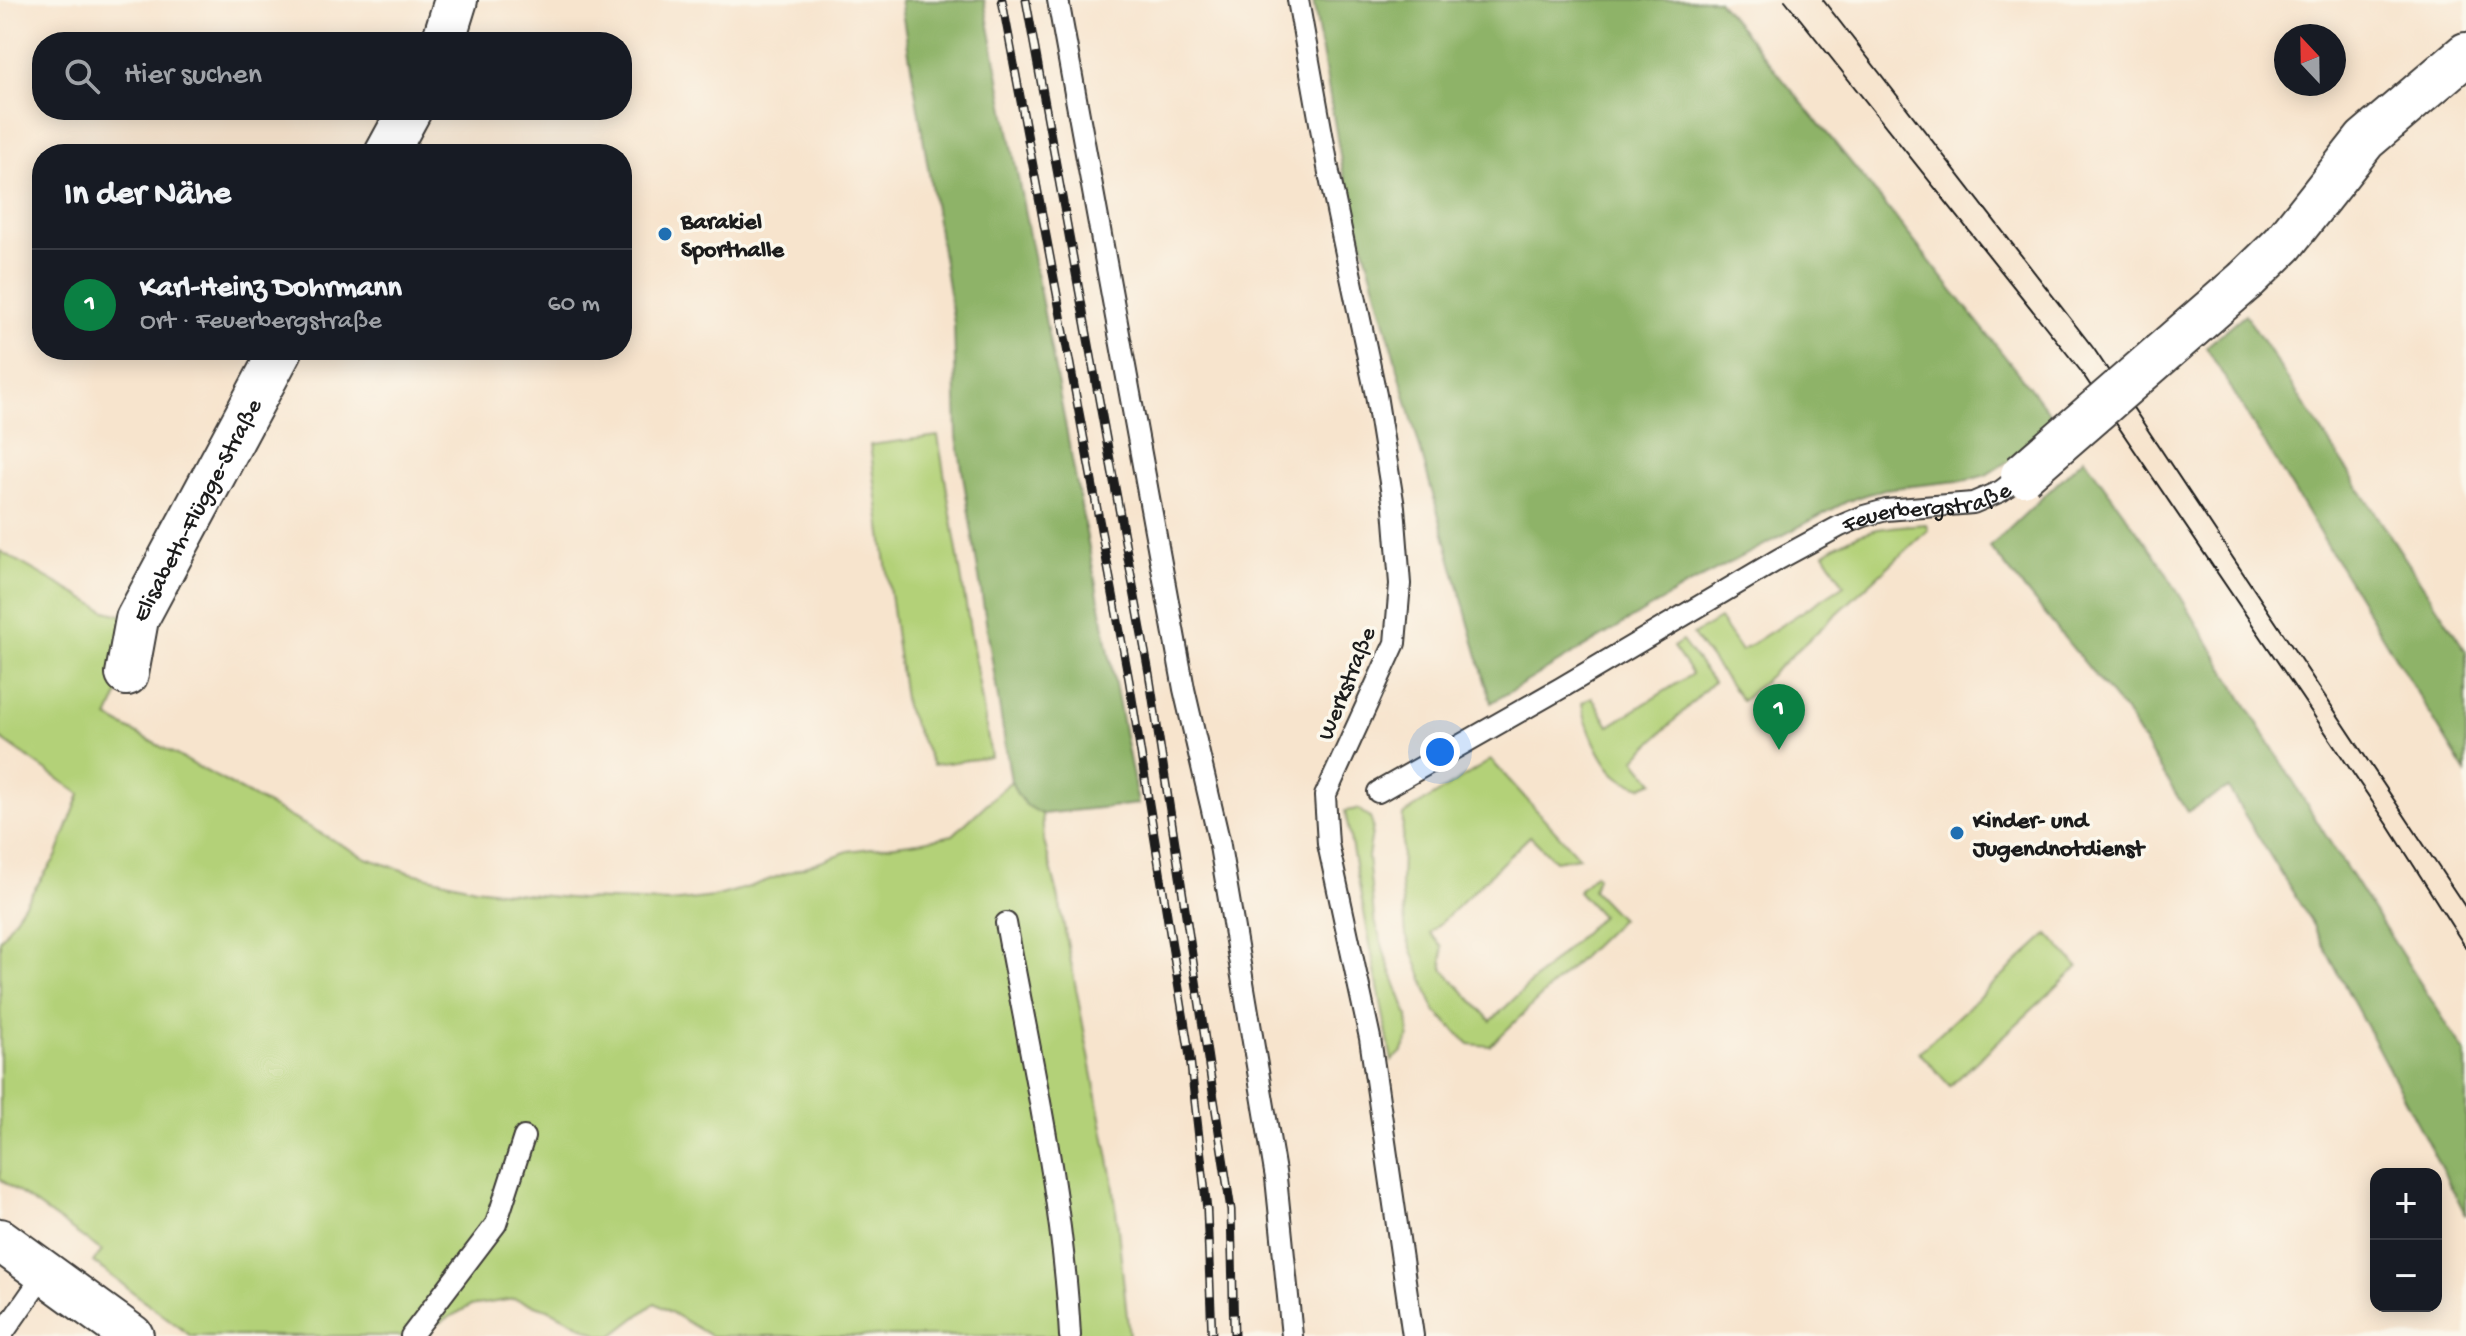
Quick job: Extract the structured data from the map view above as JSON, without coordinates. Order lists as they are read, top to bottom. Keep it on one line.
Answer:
{"streets":{"street":["Feuerbergstraße","Elisabeth-Flügge-Straße"],"lane":["Werkstraße"]},"places":["Barakiel Sporthalle","Kinder- und Jugendnotdienst"],"north":"top","page":{"search":"Hier suchen","heading":"In der Nähe","list":[{"mark":"1","name":"Karl-Heinz Dohrmann","note":"Ort · Feuerbergstraße","value":"60 m"}],"pins":"1","map_buttons":["+","−"]}}
